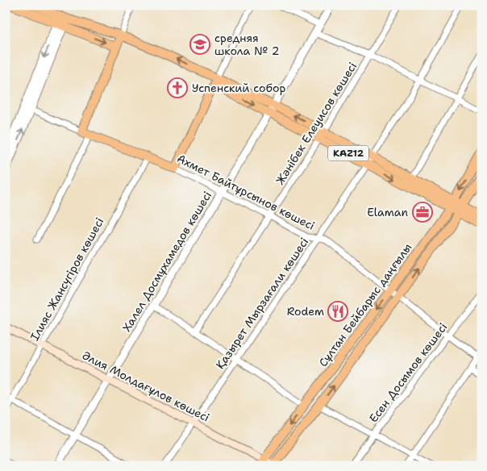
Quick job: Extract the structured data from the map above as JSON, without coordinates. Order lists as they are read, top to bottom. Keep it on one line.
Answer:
{"streets":{"main road":["KAZ12","Ахмет Байтұрсынов көшесі","Сұлтан Бейбарыс даңғылы","Әлия Молдағұлов көшесі"],"street":["Жәнібек Елеуисов көшесі","Халел Досмұхамедов көшесі","Ілияс Жансүгіров көшесі","Қазырет Мырзағали көшесі","Есен Досымов көшесі"]},"crossings":[["Жәнібек Елеуисов көшесі","KAZ12"],["Жәнібек Елеуисов көшесі","Ахмет Байтұрсынов көшесі"],["KAZ12","Халел Досмұхамедов көшесі"],["KAZ12","Қазырет Мырзағали көшесі"],["KAZ12","Сұлтан Бейбарыс даңғылы"],["Ахмет Байтұрсынов көшесі","Халел Досмұхамедов көшесі"],["Ахмет Байтұрсынов көшесі","Ілияс Жансүгіров көшесі"],["Ахмет Байтұрсынов көшесі","Қазырет Мырзағали көшесі"],["Ахмет Байтұрсынов көшесі","Сұлтан Бейбарыс даңғылы"],["Ахмет Байтұрсынов көшесі","Есен Досымов көшесі"],["Халел Досмұхамедов көшесі","Әлия Молдағұлов көшесі"],["Ілияс Жансүгіров көшесі","Әлия Молдағұлов көшесі"],["Қазырет Мырзағали көшесі","Әлия Молдағұлов көшесі"],["Сұлтан Бейбарыс даңғылы","Әлия Молдағұлов көшесі"]],"places":{"school or university":["cредняя школа № 2"],"church":["Успенский собор"],"office":["Elaman"],"restaurant":["Rodem"]}}
